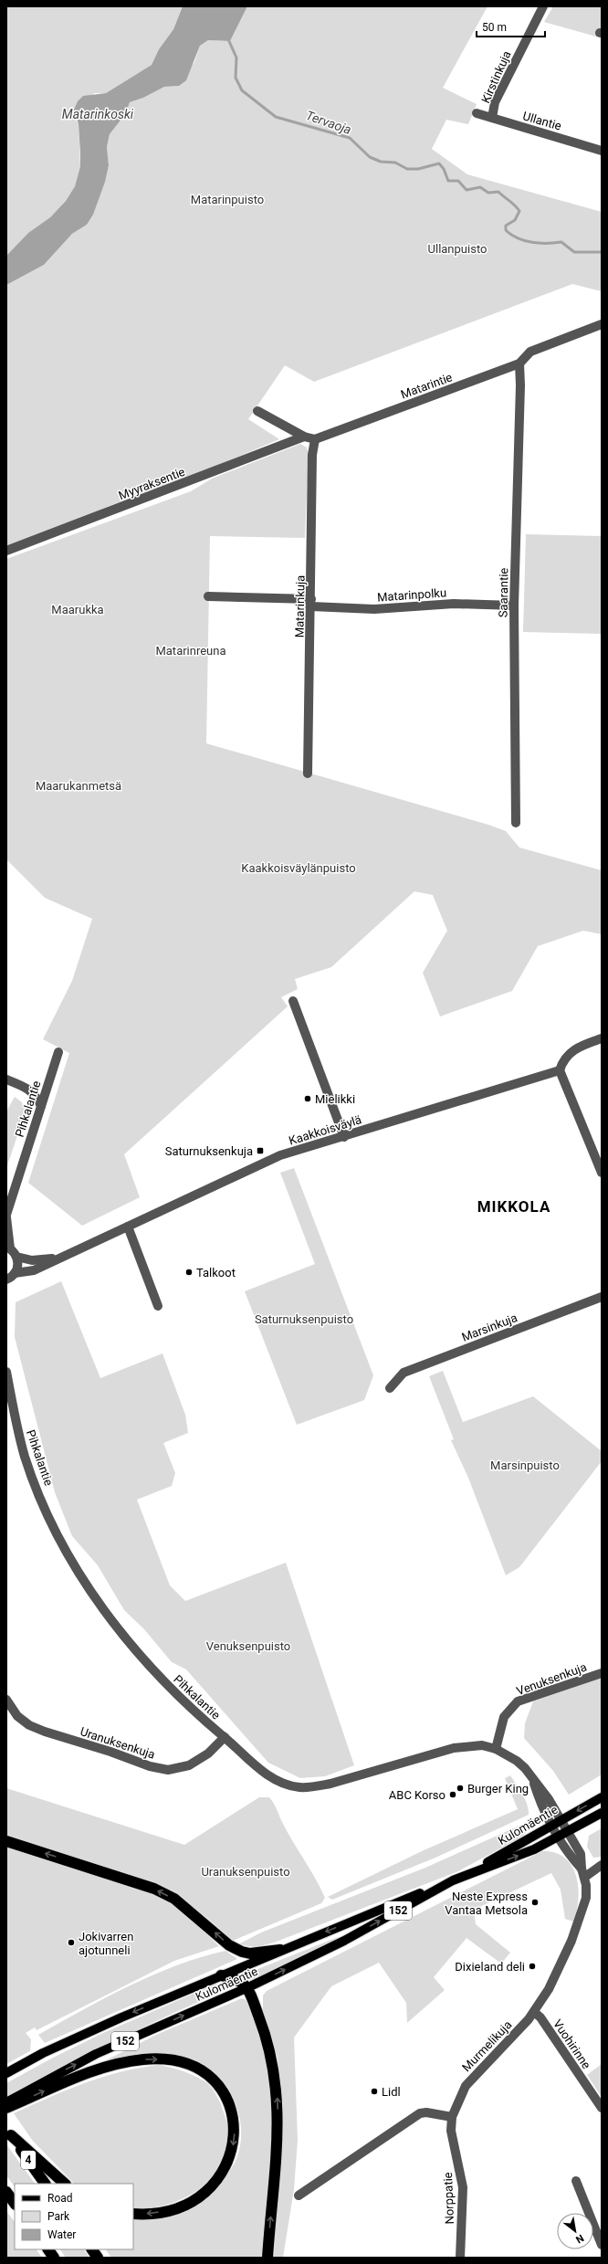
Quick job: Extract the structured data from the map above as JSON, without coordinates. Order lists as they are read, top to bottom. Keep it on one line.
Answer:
{"streets":{"highway":["4"],"main road":["Kulomäentie","152"],"street":["Kirstinkuja","Ullantie","Matarintie","Myyraksentie","Saarantie","Matarinpolku","Matarinkuja","Pihkalantie","Kaakkoisväylä","Marsinkuja","Venuksenkuja","Uranuksenkuja","Vuohirinne","Murmelikuja","Norppatie"]},"crossings":[["Kirstinkuja","Ullantie"],["Matarintie","Saarantie"],["Matarintie","Matarinkuja"],["Saarantie","Matarinpolku"],["Matarinpolku","Matarinkuja"],["Pihkalantie","Venuksenkuja"],["Pihkalantie","Uranuksenkuja"],["Pihkalantie","Kulomäentie"],["Pihkalantie","Murmelikuja"],["Kulomäentie","Murmelikuja"],["Vuohirinne","Murmelikuja"],["Murmelikuja","Norppatie"]],"districts":["MIKKOLA"],"water":["Matarinkoski","Tervaoja"],"parks":["Matarinpuisto","Ullanpuisto","Maarukka","Matarinreuna","Maarukanmetsä","Kaakkoisväylänpuisto","Saturnuksenpuisto","Marsinpuisto","Venuksenpuisto","Uranuksenpuisto"],"places":{"other":["Mielikki","Talkoot","Burger King","ABC Korso","Neste Express Vantaa Metsola","Jokivarren ajotunneli","Dixieland deli","Lidl"],"transit":["Saturnuksenkuja"]},"legend":["Road","Park","Water"],"scale_bar":"50 m","north":"bottom right"}
